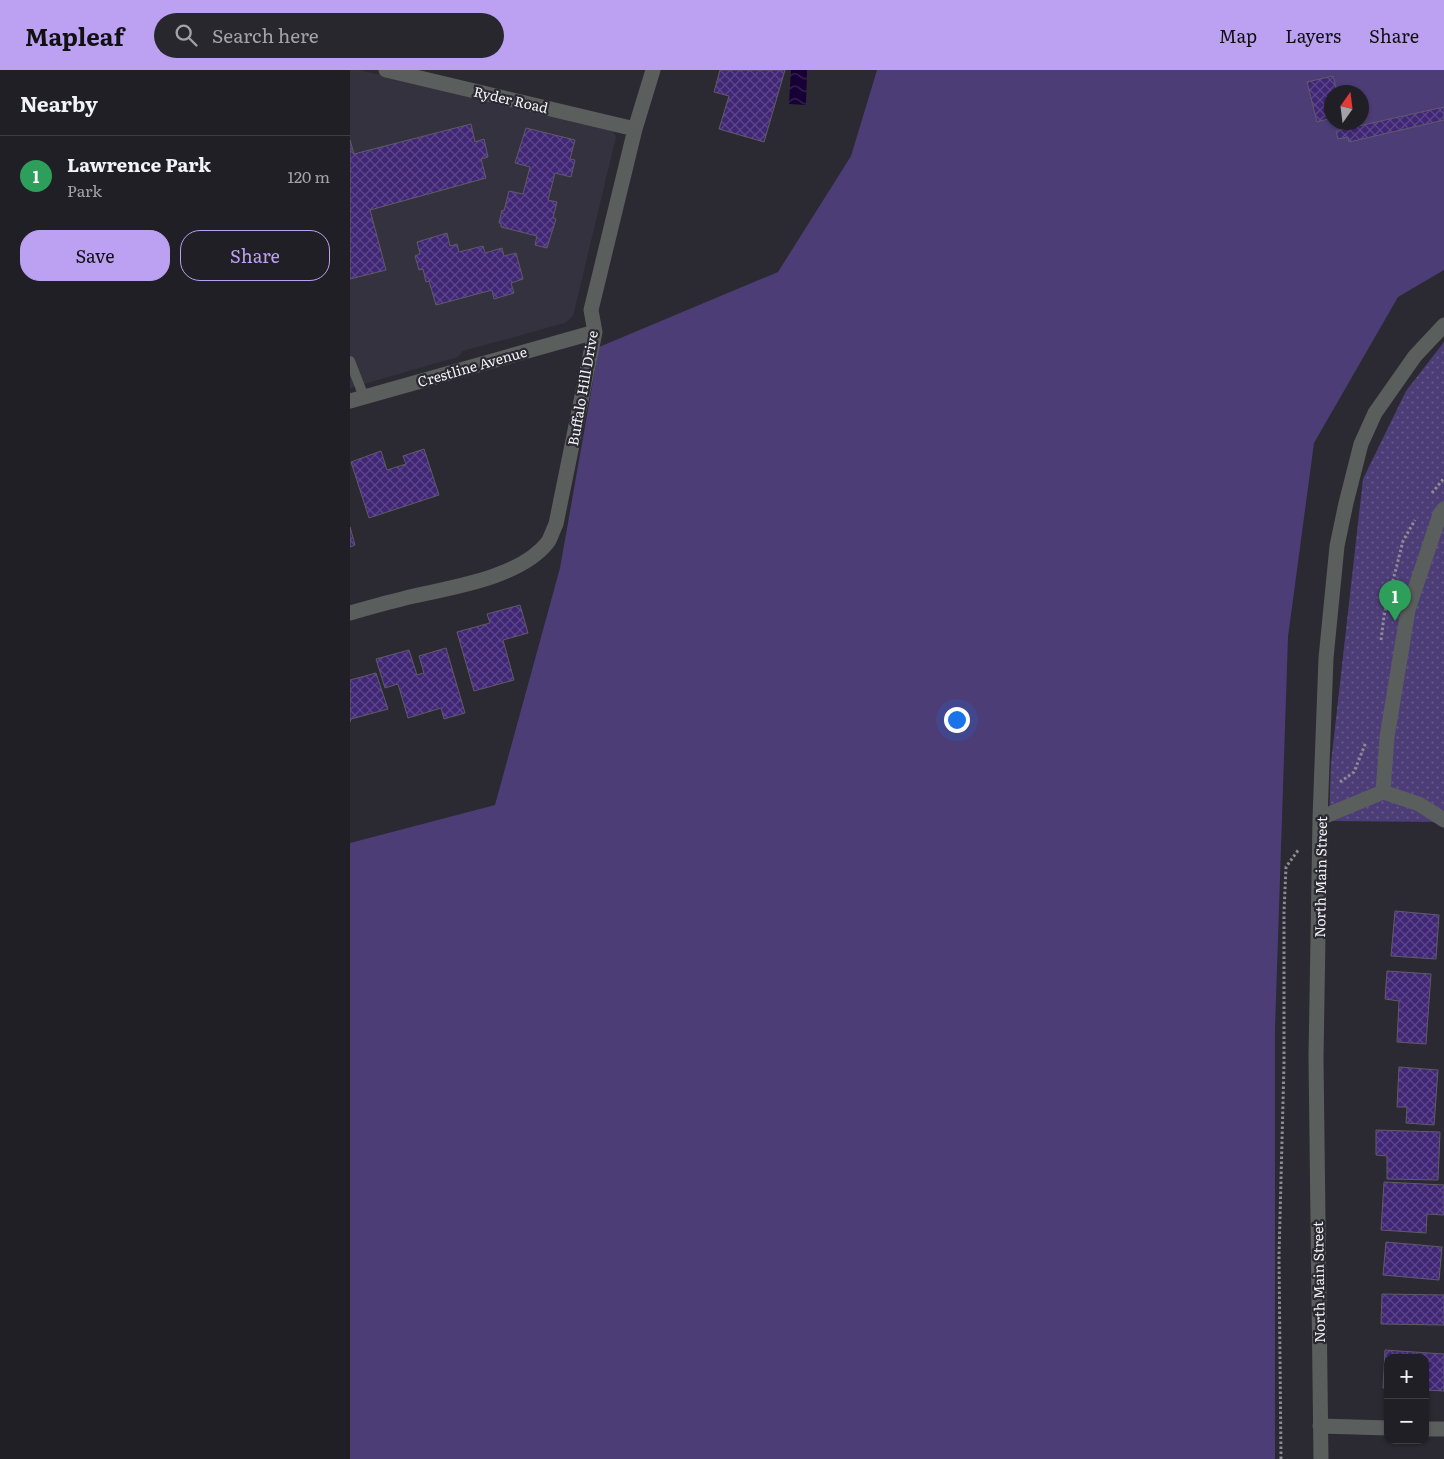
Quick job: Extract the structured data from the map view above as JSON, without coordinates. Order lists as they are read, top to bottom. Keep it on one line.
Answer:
{"streets":{"street":["Ryder Road","Crestline Avenue","Buffalo Hill Drive","North Main Street"]},"crossings":[["Ryder Road","Buffalo Hill Drive"],["Crestline Avenue","Buffalo Hill Drive"]],"north":"top","page":{"header":"Mapleaf","search":"Search here","nav":["Map","Layers","Share"],"heading":"Nearby","list":[{"mark":"1","name":"Lawrence Park","note":"Park","value":"120 m"}],"buttons":["Save","Share"],"pins":"1","map_buttons":["+","−"]}}
